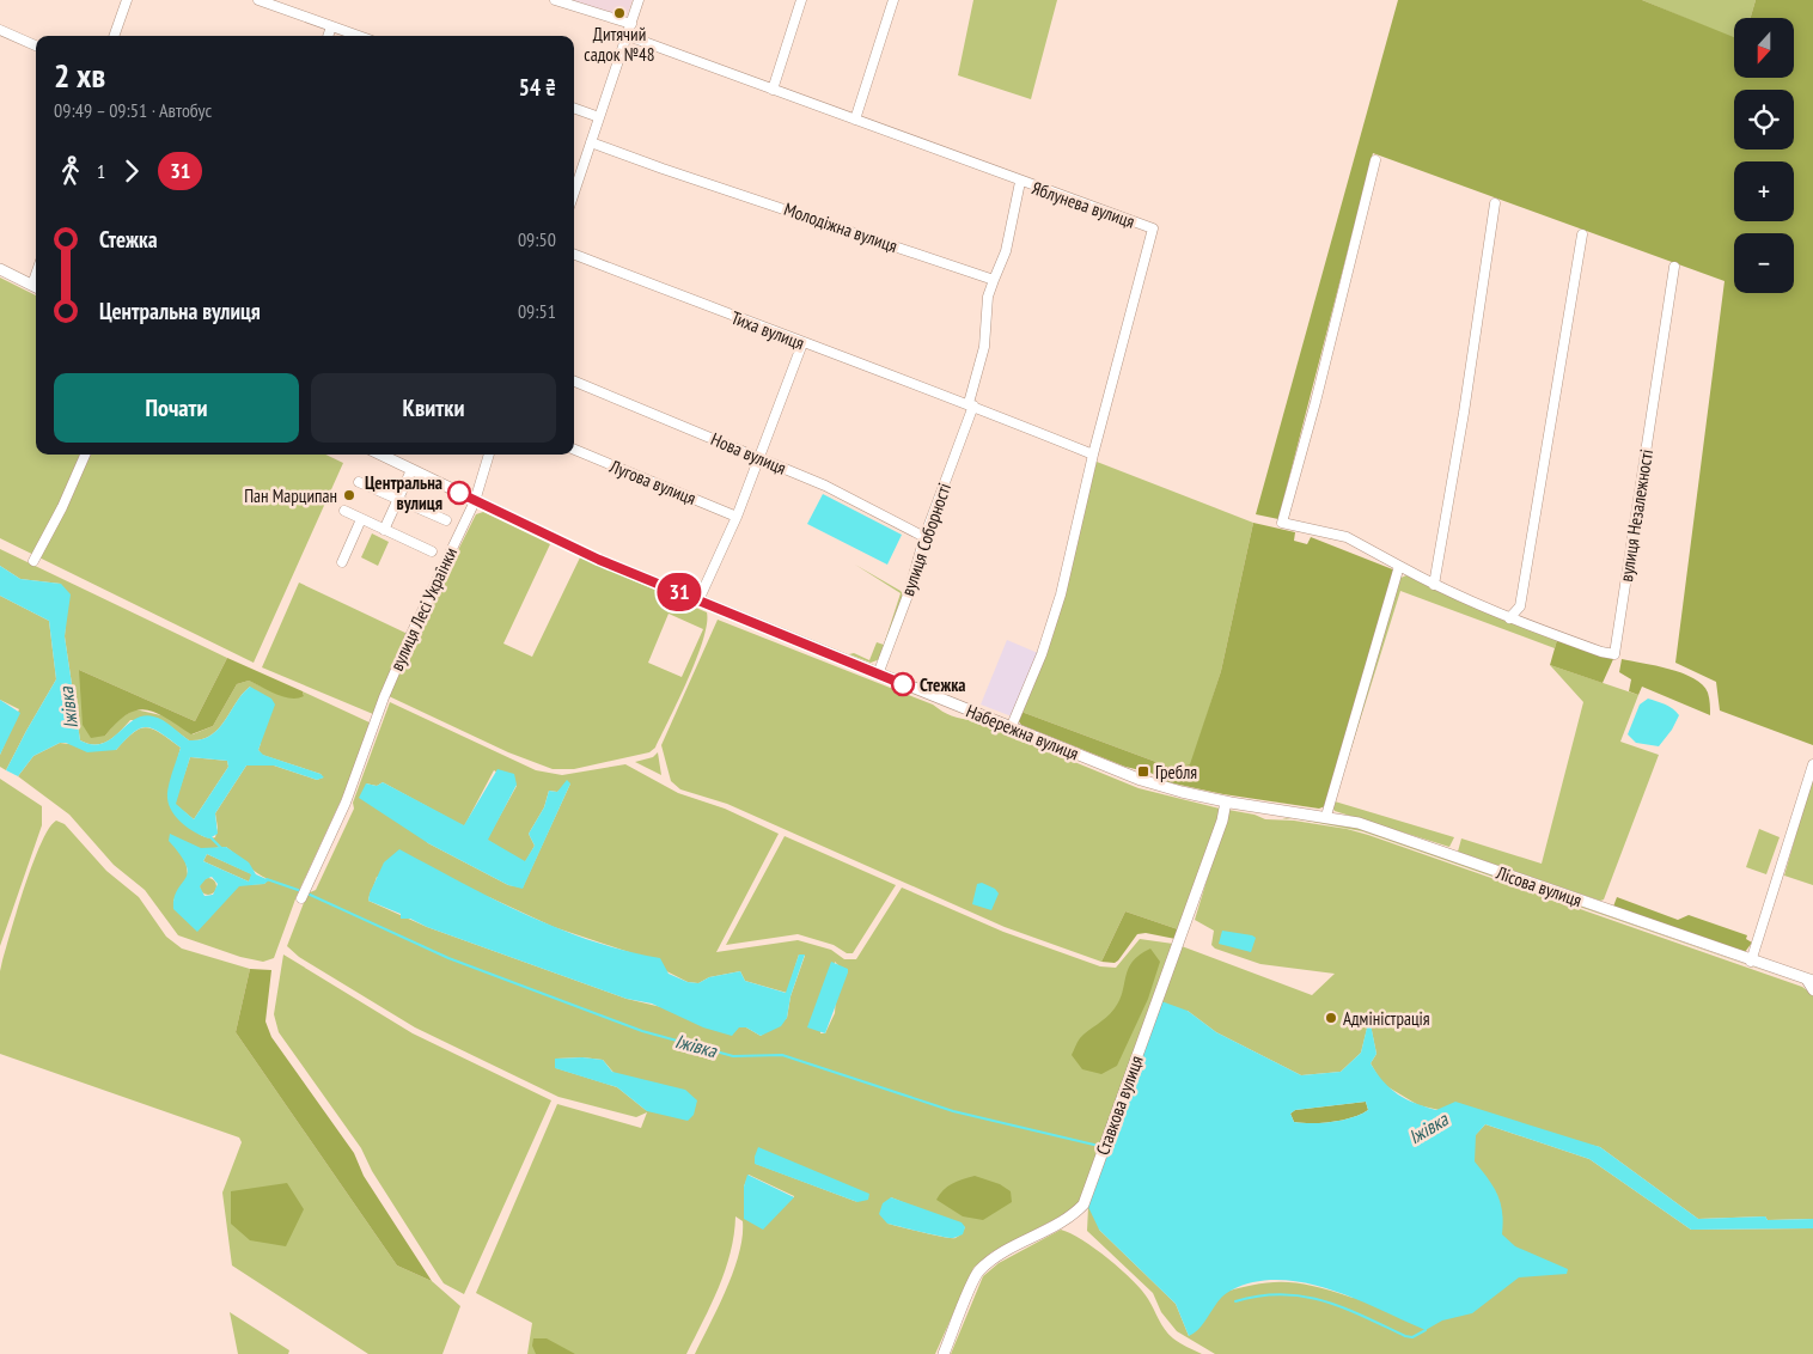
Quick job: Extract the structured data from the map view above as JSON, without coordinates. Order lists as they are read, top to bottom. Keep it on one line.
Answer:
{"streets":{"street":["Яблунева вулиця","Молодіжна вулиця","Тиха вулиця","Нова вулиця","Лугова вулиця","вулиця Незалежності","вулиця Соборності","вулиця Лесі Українки","Набережна вулиця","Лісова вулиця","Ставкова вулиця"]},"crossings":[["Яблунева вулиця","Тиха вулиця"],["Яблунева вулиця","Набережна вулиця"],["Тиха вулиця","вулиця Соборності"],["Нова вулиця","вулиця Соборності"],["вулиця Соборності","Набережна вулиця"],["вулиця Лесі Українки","Набережна вулиця"],["Набережна вулиця","Лісова вулиця"],["Набережна вулиця","Ставкова вулиця"]],"water":["Іжівка"],"places":{"other":["Дитячий садок №48","Центральна вулиця","Пан Марципан","Стежка","Адміністрація"],"transit":["Гребля"]},"lines":["bus line 31"],"north":"bottom","page":{"on_map":"31","map_buttons":["+","−"],"heading":["2 хв","09:49 – 09:51 · Автобус","54 ₴"],"legs":["1","31"],"list":[{"name":"Стежка","value":"09:50"},{"name":"Центральна вулиця","value":"09:51"}],"buttons":["Почати","Квитки"]}}
